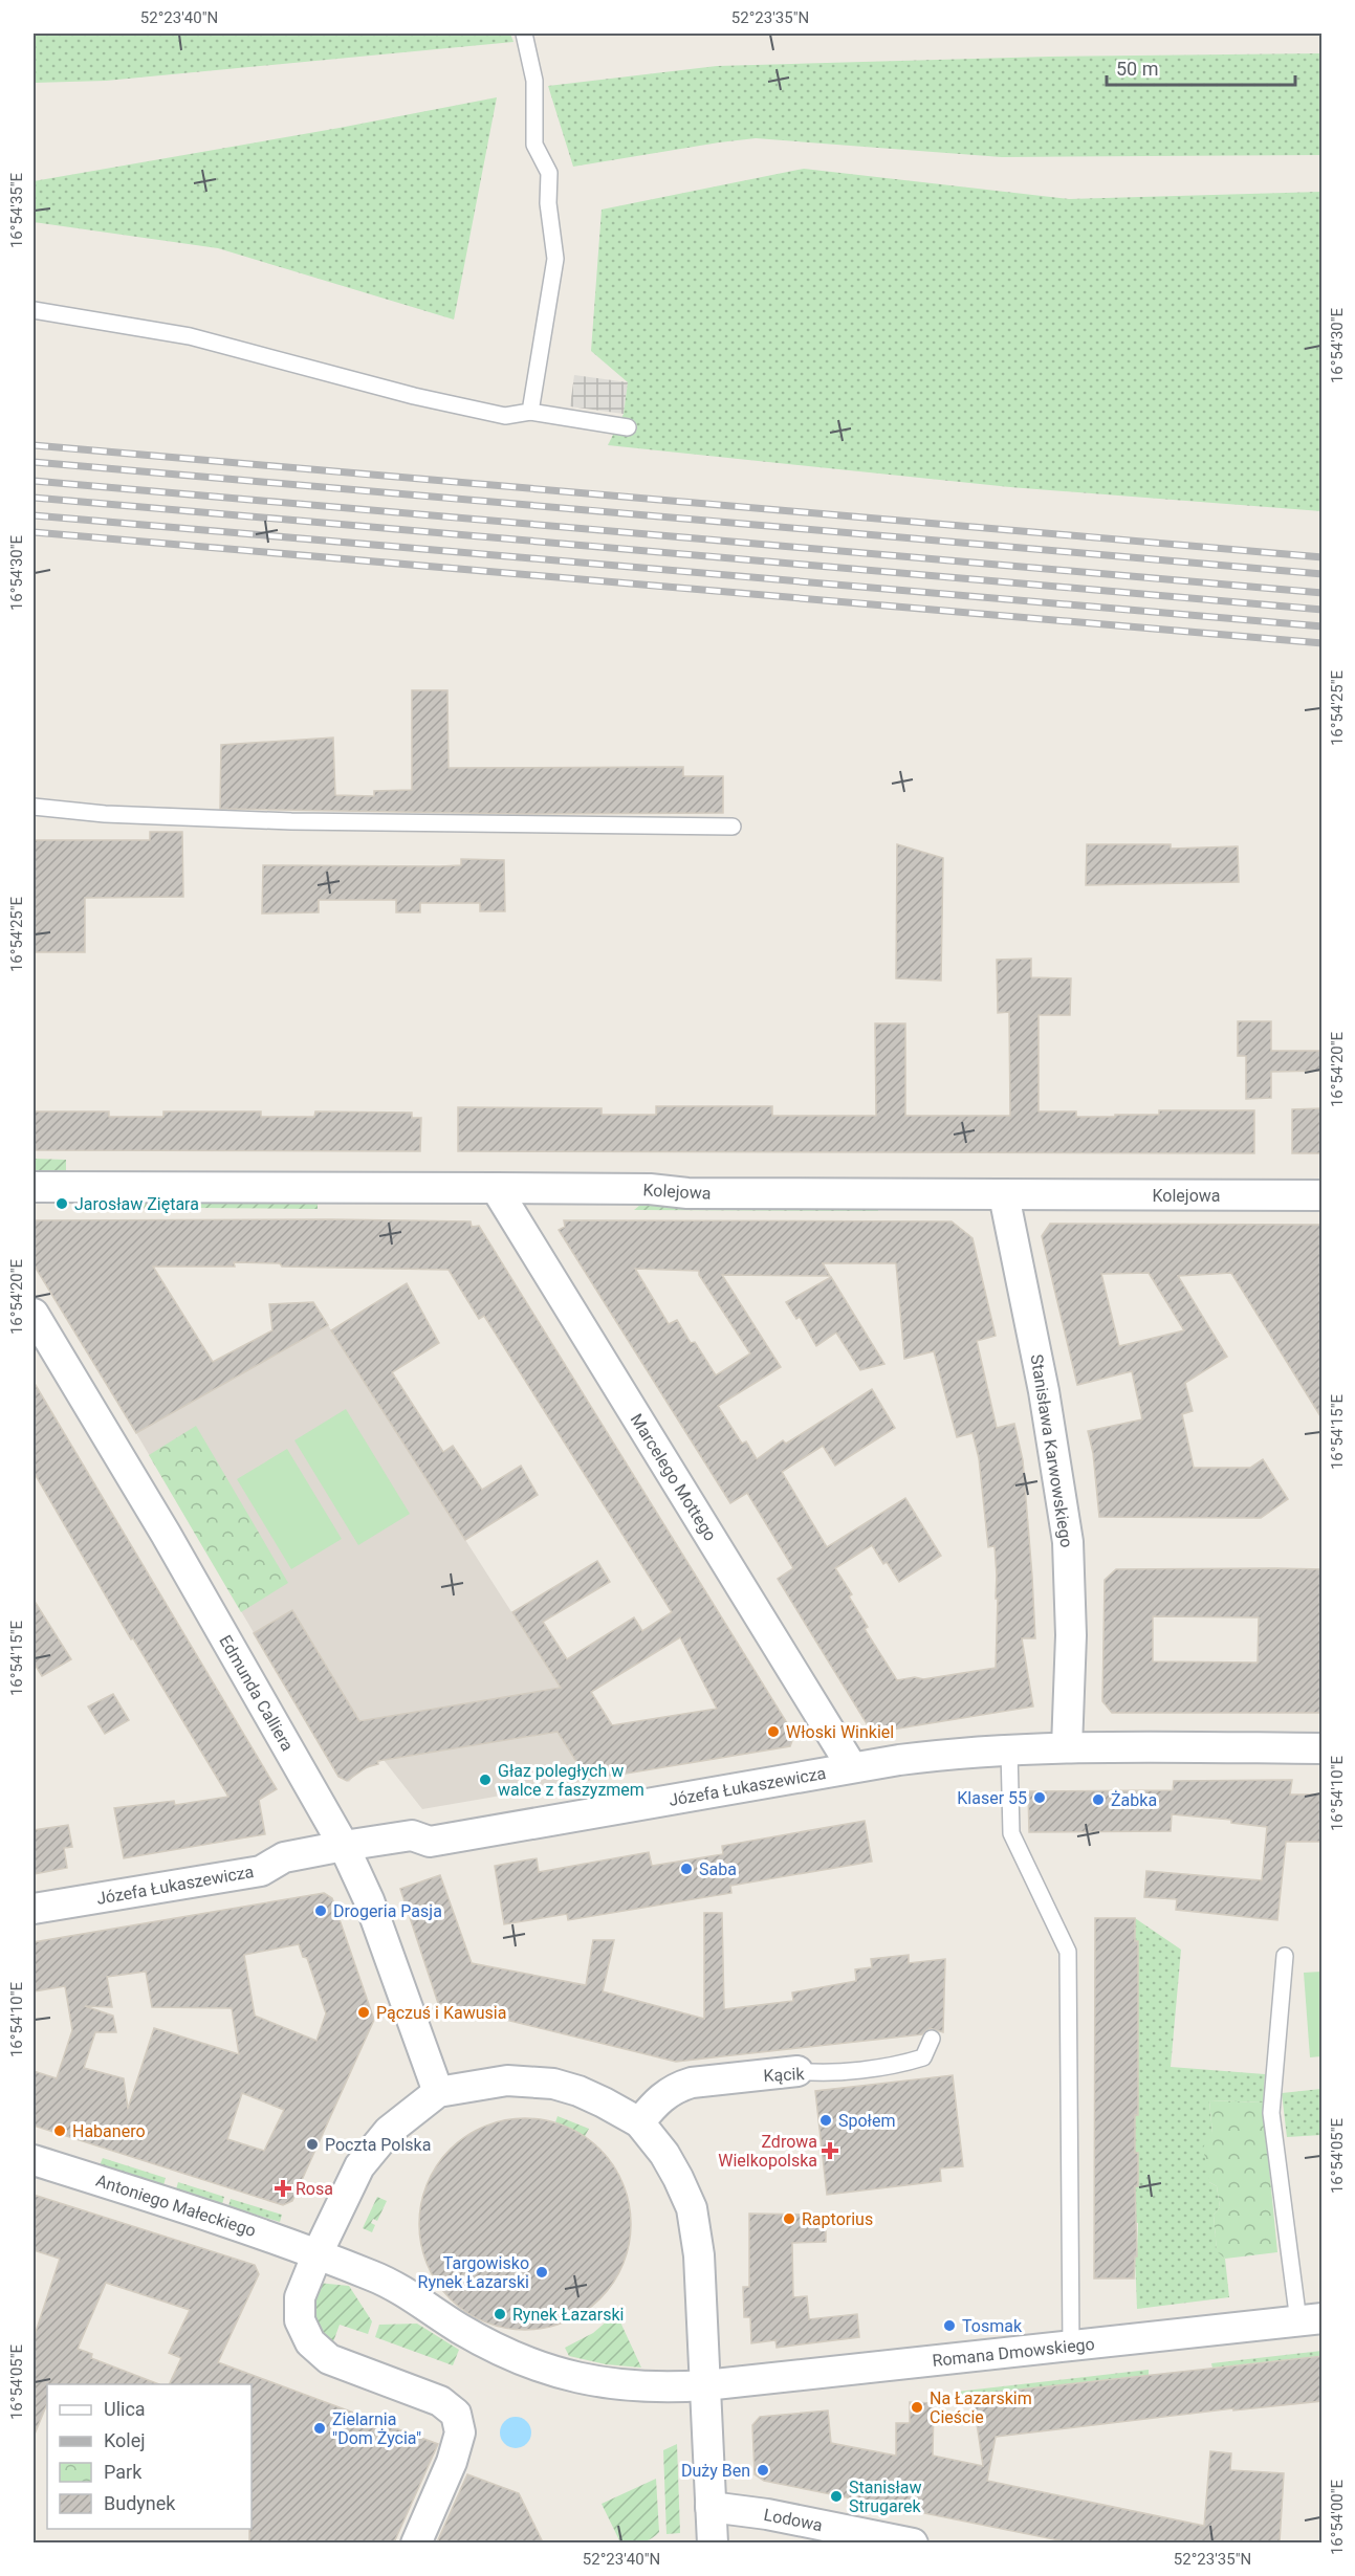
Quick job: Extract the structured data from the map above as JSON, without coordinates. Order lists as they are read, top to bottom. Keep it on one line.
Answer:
{"streets":{"street":["Kolejowa","Stanisława Karwowskiego","Marcelego Mottego","Edmunda Calliera","Józefa Łukaszewicza","Kącik","Antoniego Małeckiego","Romana Dmowskiego","Lodowa"]},"crossings":[["Kolejowa","Stanisława Karwowskiego"],["Kolejowa","Marcelego Mottego"],["Stanisława Karwowskiego","Józefa Łukaszewicza"],["Marcelego Mottego","Józefa Łukaszewicza"],["Edmunda Calliera","Józefa Łukaszewicza"]],"places":{"other":["Jarosław Ziętara","Włoski Winkiel","Głaz poległych w walce z faszyzmem","Klaser 55","Żabka","Saba","Drogeria Pasja","Pączuś i Kawusia","Społem","Habanero","Poczta Polska","Raptorius","Targowisko Rynek Łazarski","Rynek Łazarski","Tosmak","Na Łazarskim Cieście","Zielarnia \"Dom Życia\"","Duży Ben","Stanisław Strugarek"],"health":["Zdrowa Wielkopolska","Rosa"]},"legend":["Ulica","Kolej","Park","Budynek"],"scale_bar":"50 m","coordinates":["52°23'40\"N","52°23'35\"N","16°54'35\"E","16°54'30\"E","16°54'25\"E","16°54'20\"E","16°54'15\"E","16°54'10\"E","16°54'05\"E","16°54'00\"E"]}
